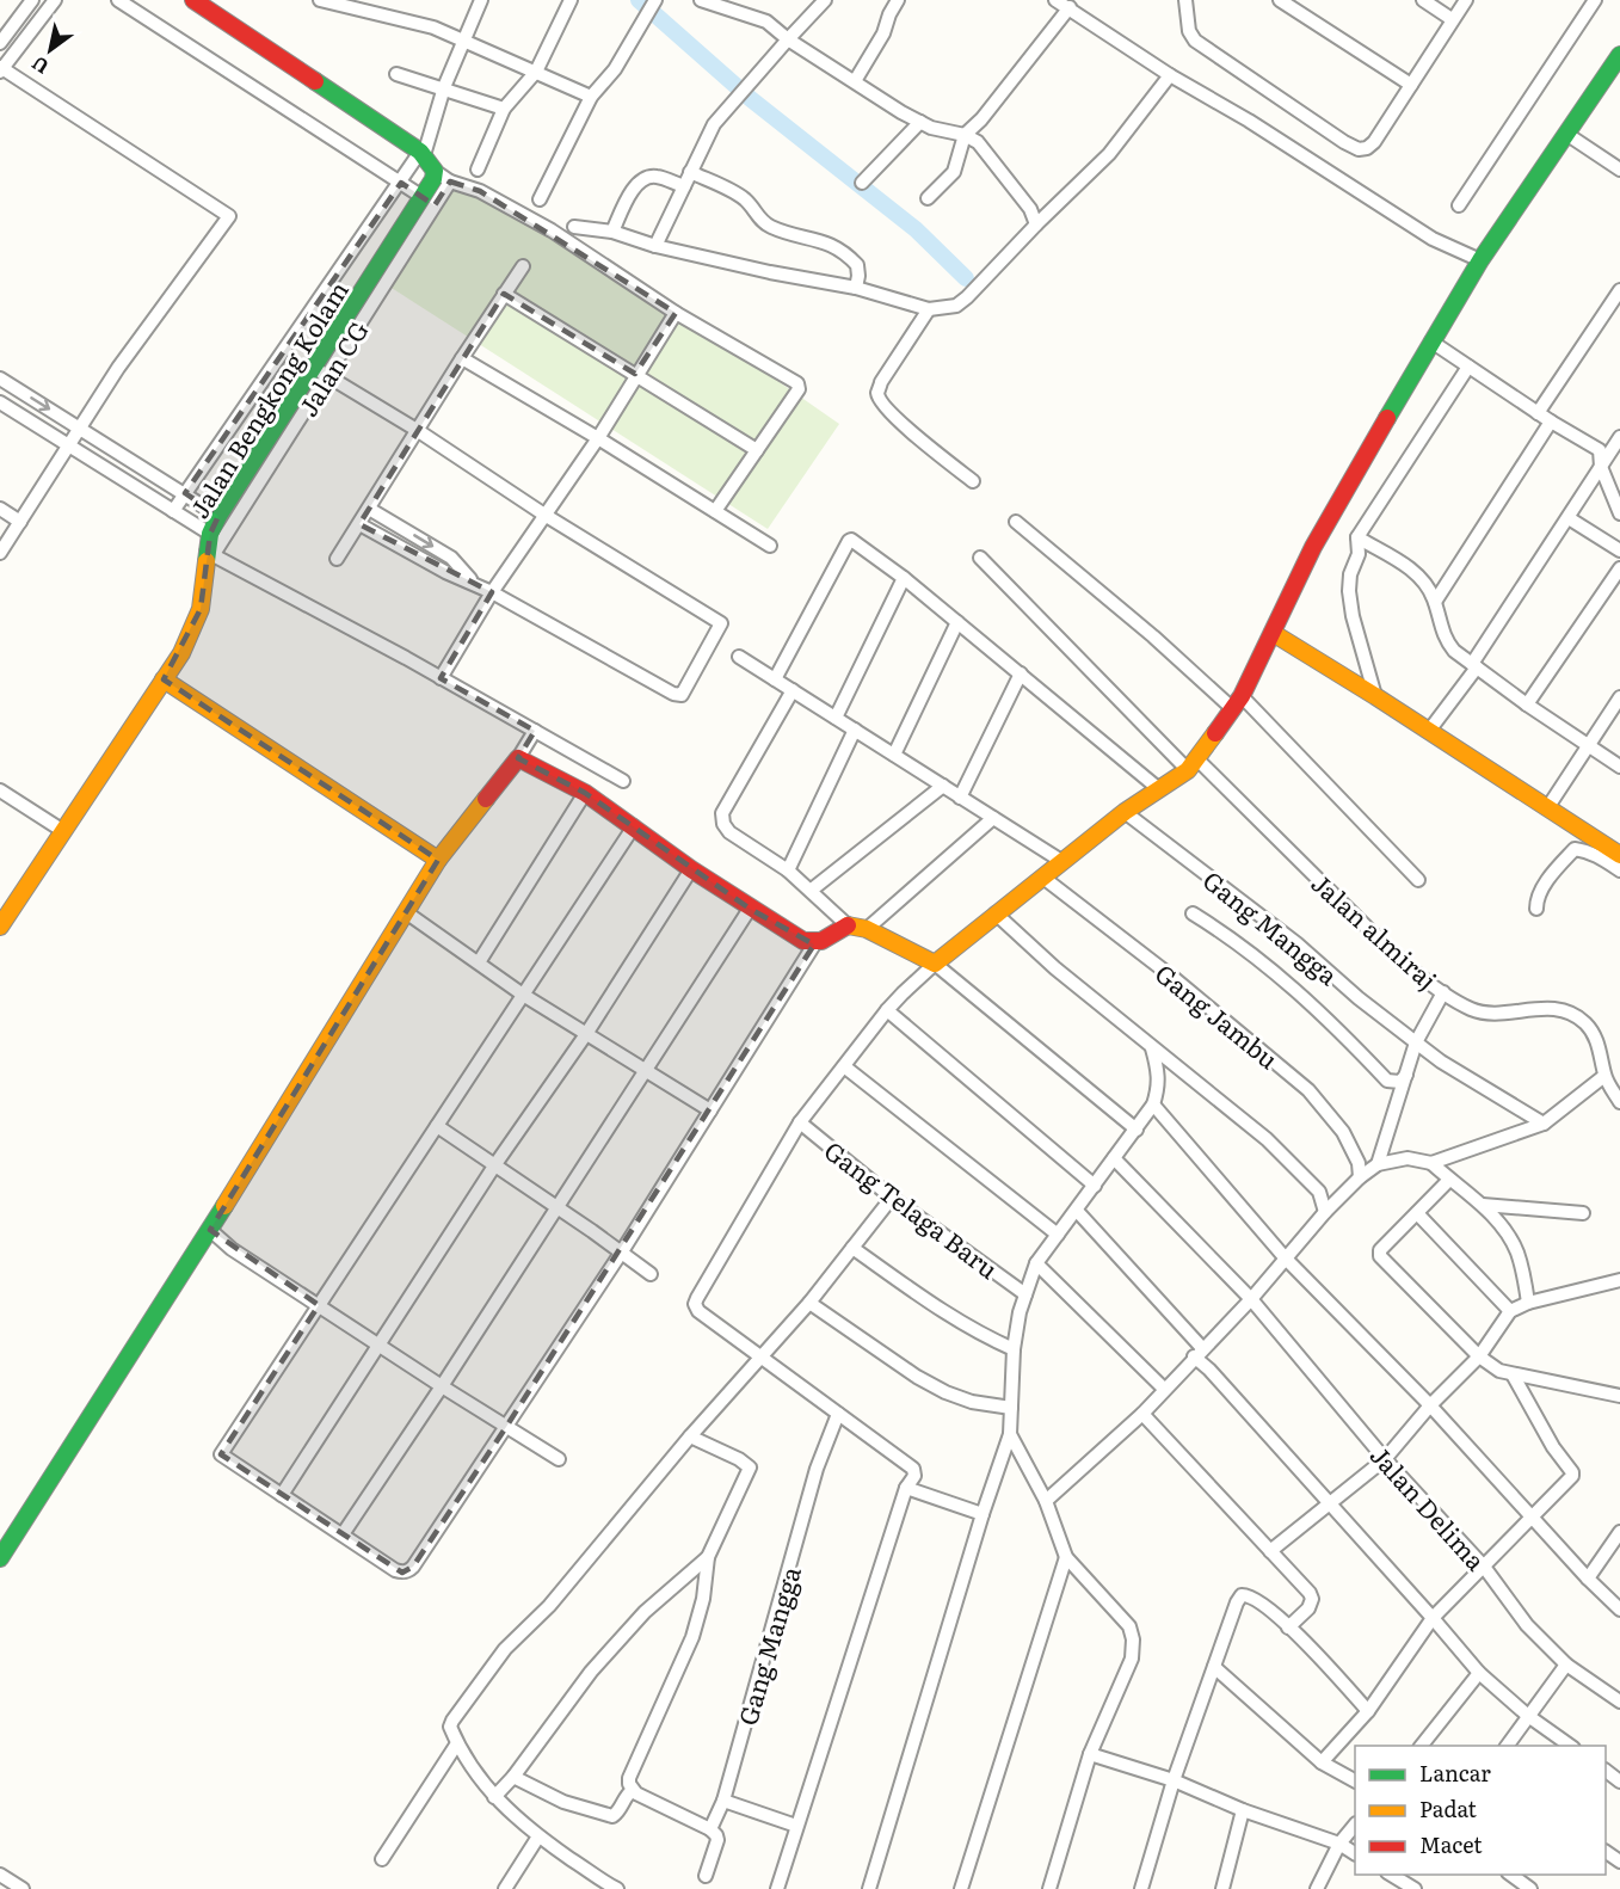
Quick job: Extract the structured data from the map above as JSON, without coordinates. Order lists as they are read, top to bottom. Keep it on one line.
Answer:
{"streets":{"street":["Jalan CG","Jalan Bengkong Kolam","Gang Mangga","Jalan almiraj","Gang Jambu","Gang Telaga Baru","Jalan Delima"]},"crossings":[["Jalan CG","Jalan Bengkong Kolam"]],"legend":["Lancar","Padat","Macet"],"north":"bottom left"}
